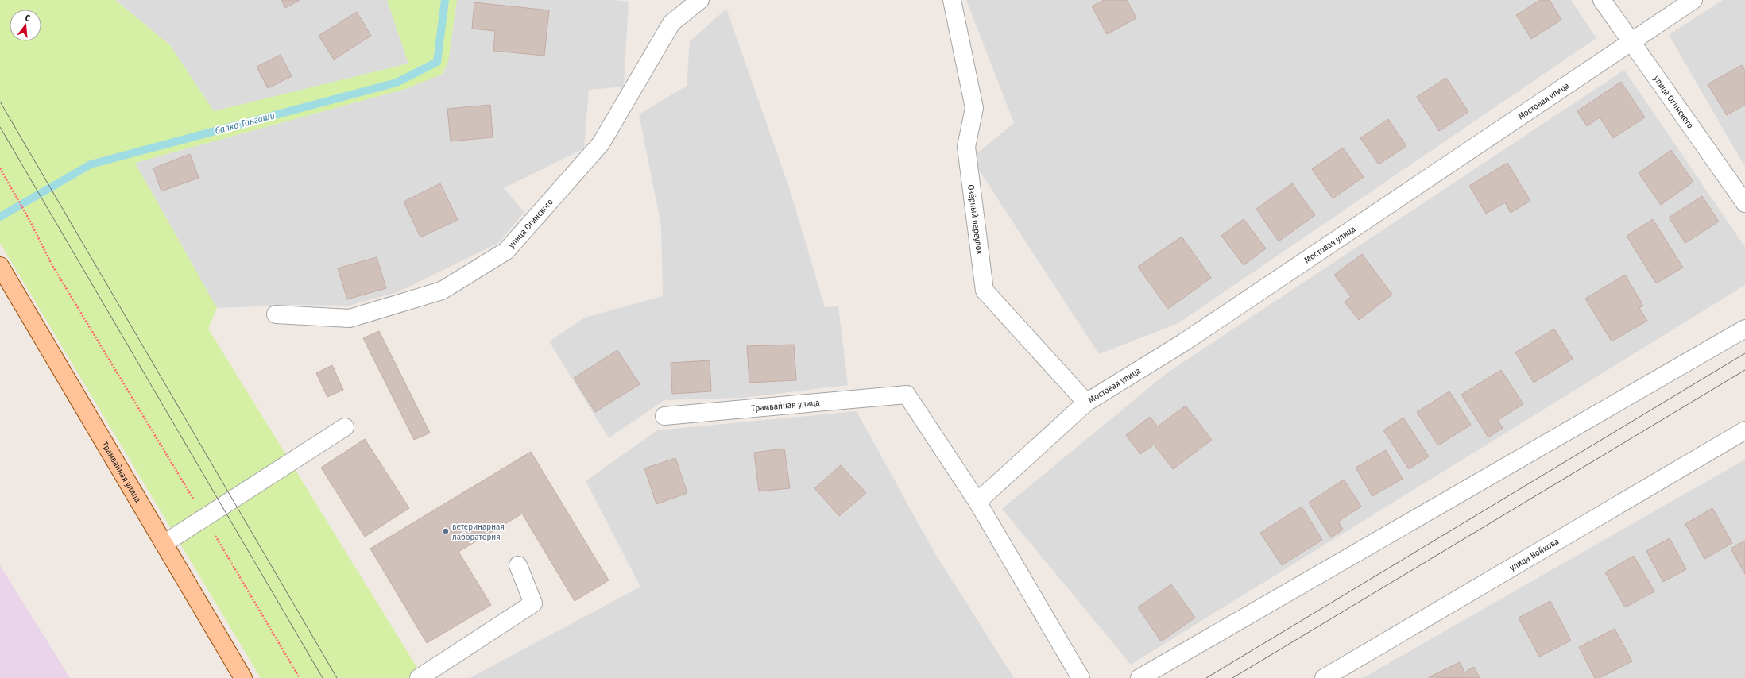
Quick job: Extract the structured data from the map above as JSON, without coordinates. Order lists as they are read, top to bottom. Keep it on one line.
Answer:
{"streets":{"main road":["Трамвайная улица"],"street":["Мостовая улица","улица Огинского","Озёрный переулок","улица Войкова"]},"crossings":[["Мостовая улица","улица Огинского"],["Мостовая улица","Озёрный переулок"],["Мостовая улица","Трамвайная улица"]],"water":["балка Тангаши"],"places":["ветеринарная лаборатория"],"north":"top"}
